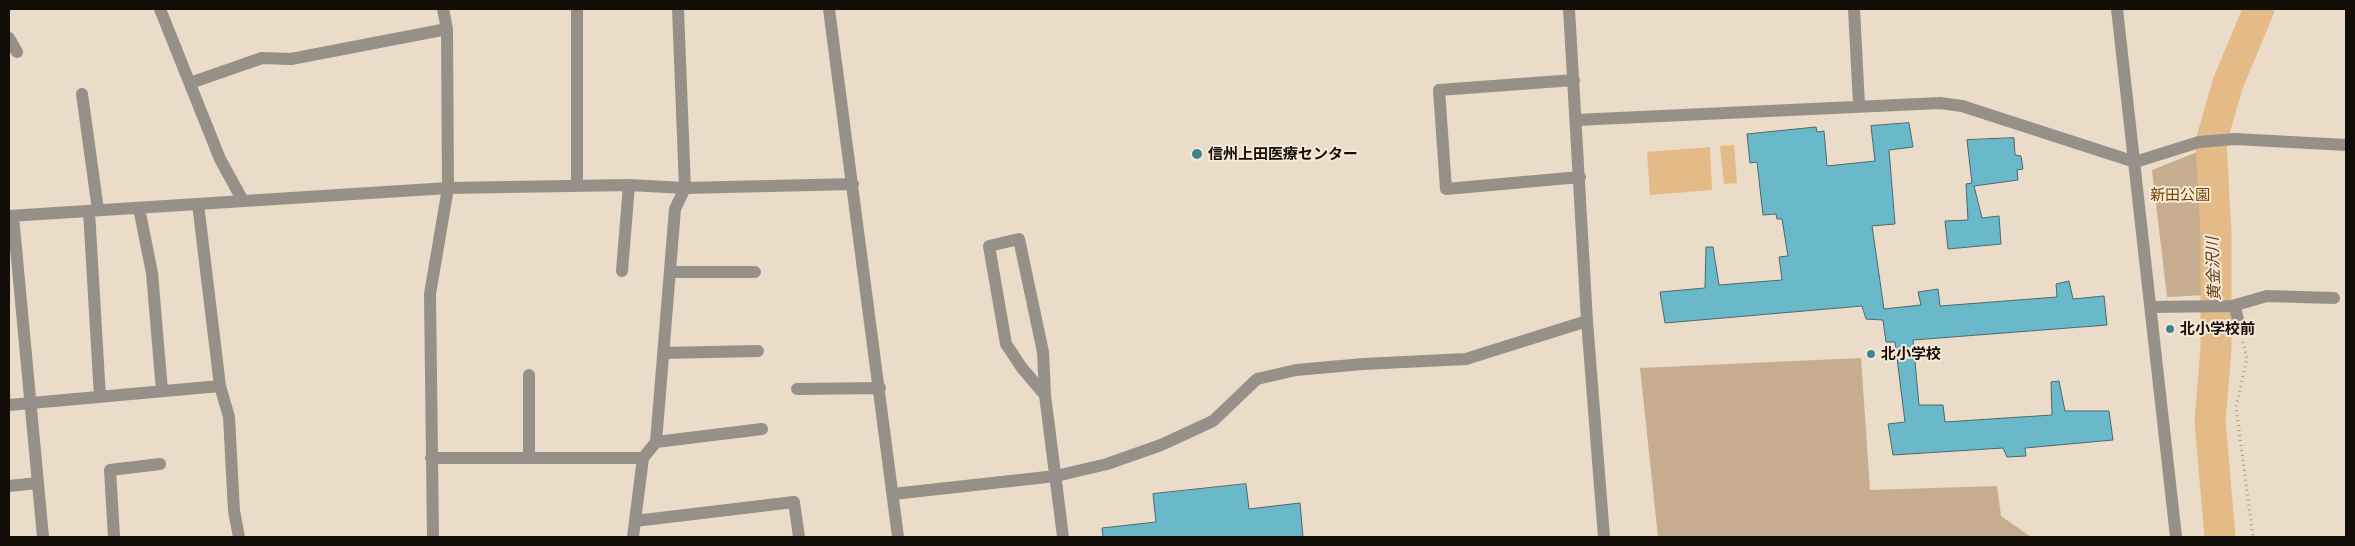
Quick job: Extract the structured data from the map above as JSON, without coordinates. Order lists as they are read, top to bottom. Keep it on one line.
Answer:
{"water":["黄金沢川"],"parks":["新田公園"],"places":["信州上田医療センター","北小学校前","北小学校"]}
